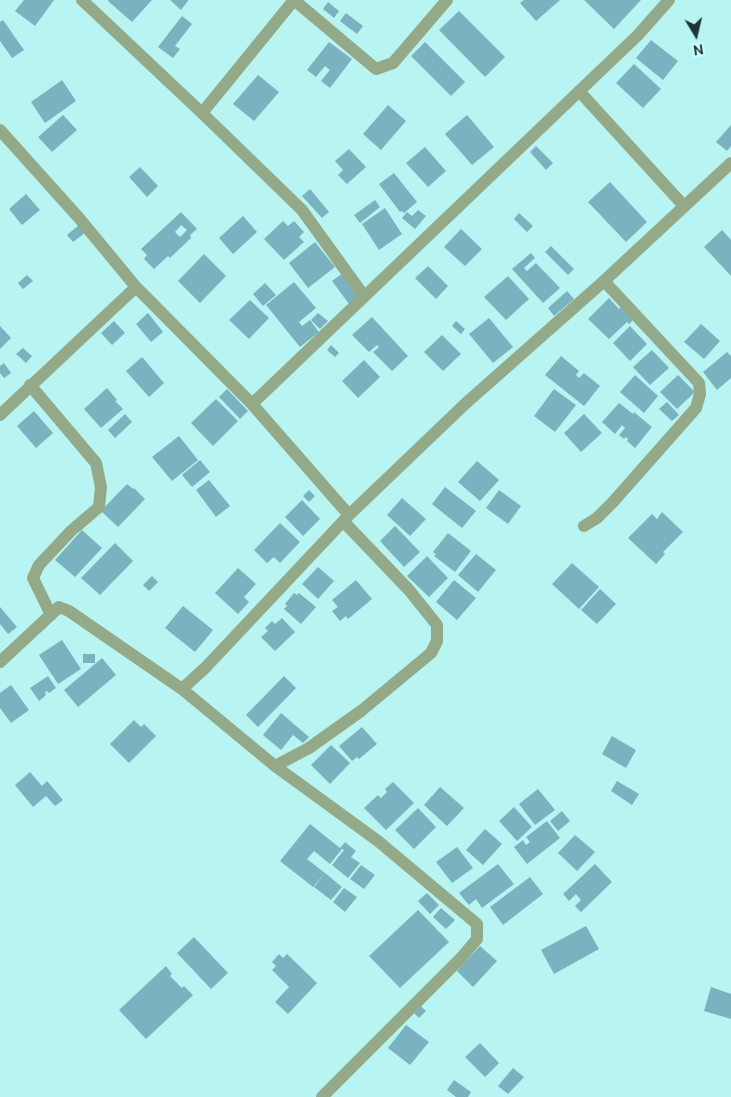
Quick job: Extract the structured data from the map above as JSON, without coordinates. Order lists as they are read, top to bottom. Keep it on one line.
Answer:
{"north":"bottom"}
